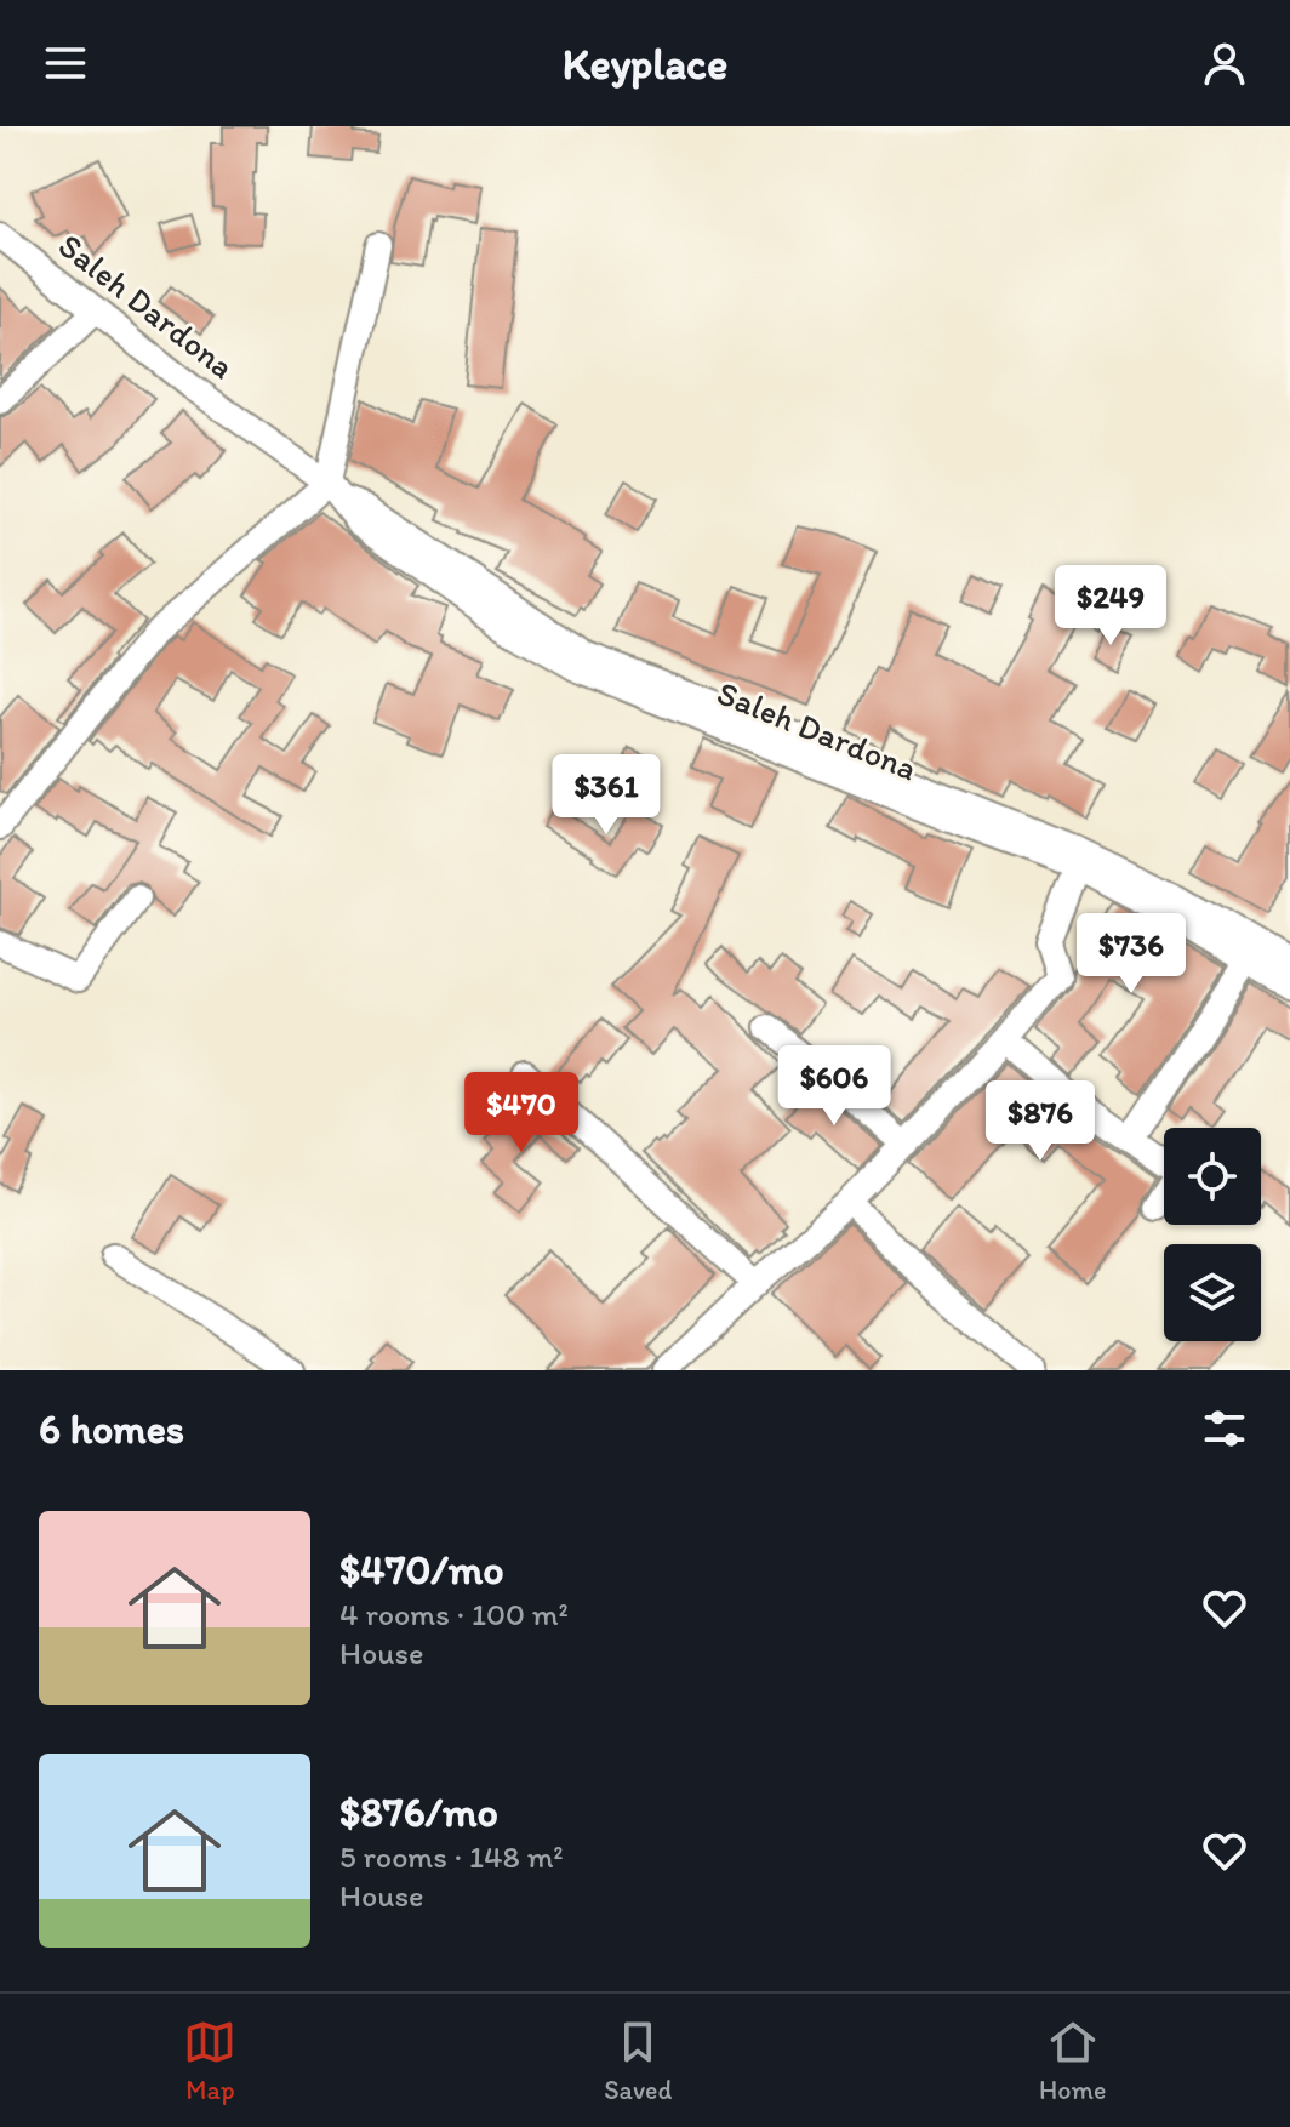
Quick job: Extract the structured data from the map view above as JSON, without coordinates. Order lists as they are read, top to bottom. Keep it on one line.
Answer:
{"streets":{"street":["Saleh Dardona"]},"page":{"header":"Keyplace","price":["$249","$361","$736","$606","$470","$876"],"heading":"6 homes","list":[{"name":"$470/mo","note":"4 rooms · 100 m² · House"},{"name":"$876/mo","note":"5 rooms · 148 m² · House"}],"tabs":["Map","Saved","Home"]}}
